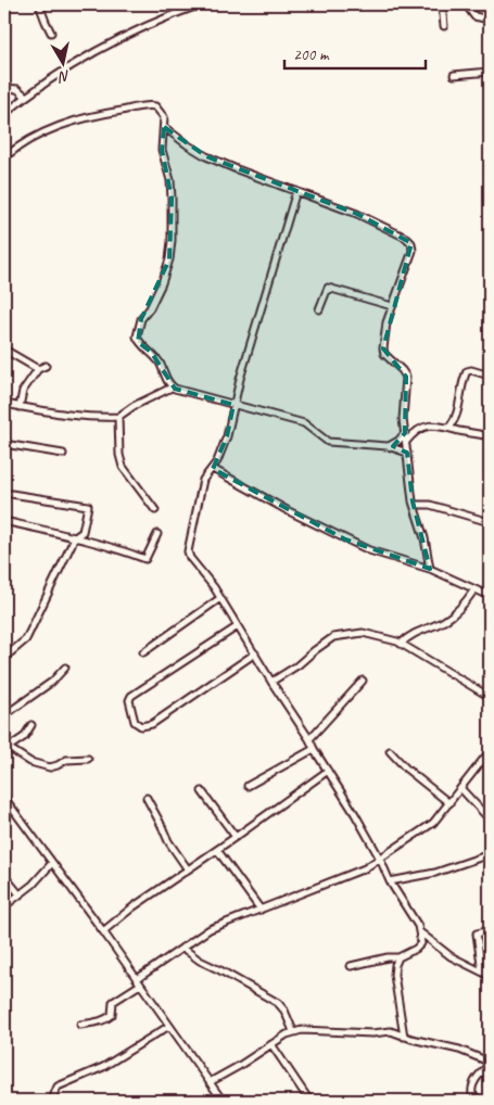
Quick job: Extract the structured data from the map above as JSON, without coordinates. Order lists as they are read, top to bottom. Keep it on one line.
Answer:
{"scale_bar":"200 m","north":"bottom"}
